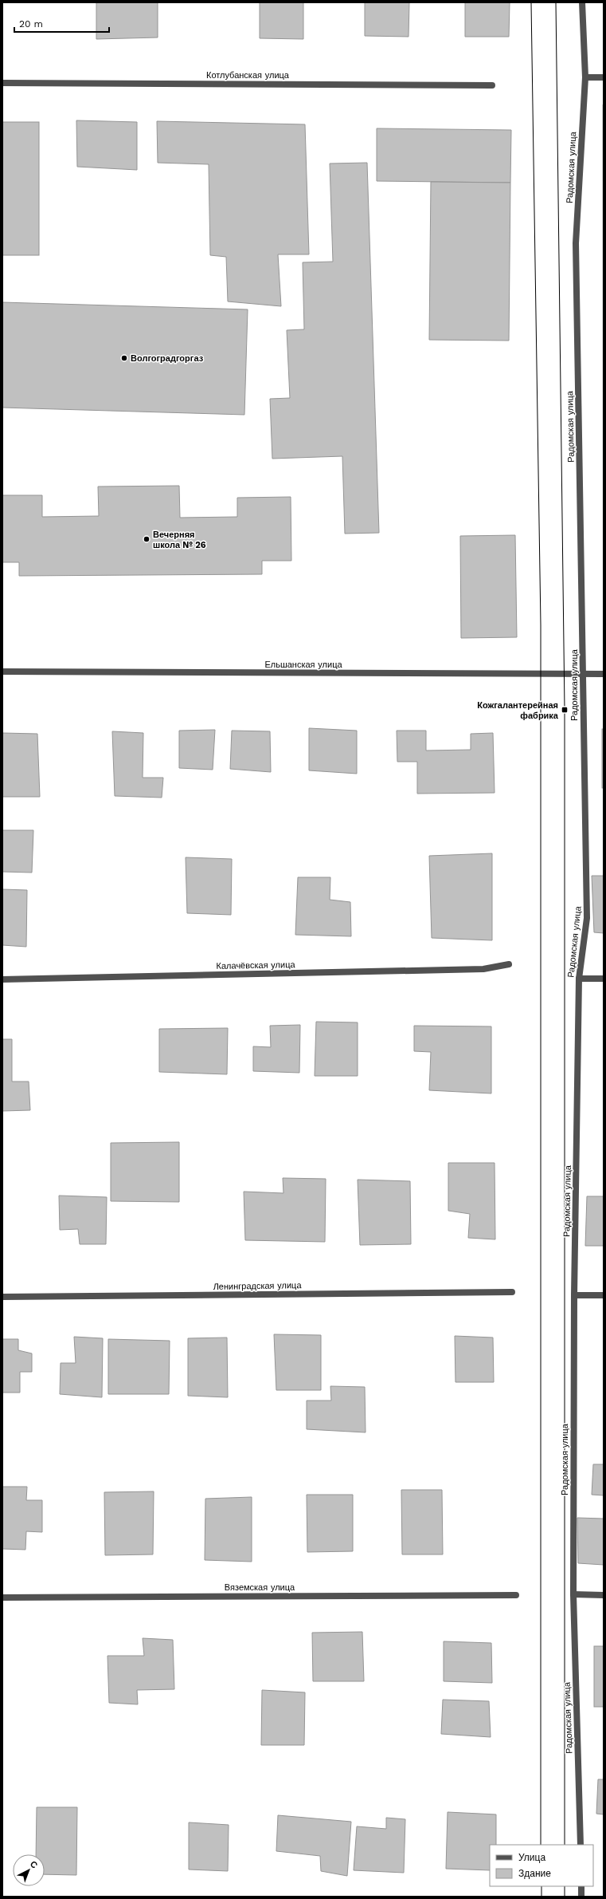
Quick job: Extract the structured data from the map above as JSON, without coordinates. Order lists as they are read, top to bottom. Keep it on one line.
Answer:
{"streets":{"street":["Котлубанская улица","Радомская улица","Ельшанская улица","Калачёвская улица","Ленинградская улица","Вяземская улица"]},"crossings":[["Радомская улица","Ельшанская улица"]],"places":{"other":["Волгоградгоргаз","Вечерняя школа № 26"],"transit":["Кожгалантерейная фабрика"]},"legend":["Улица","Здание"],"scale_bar":"20 m","north":"top right"}
